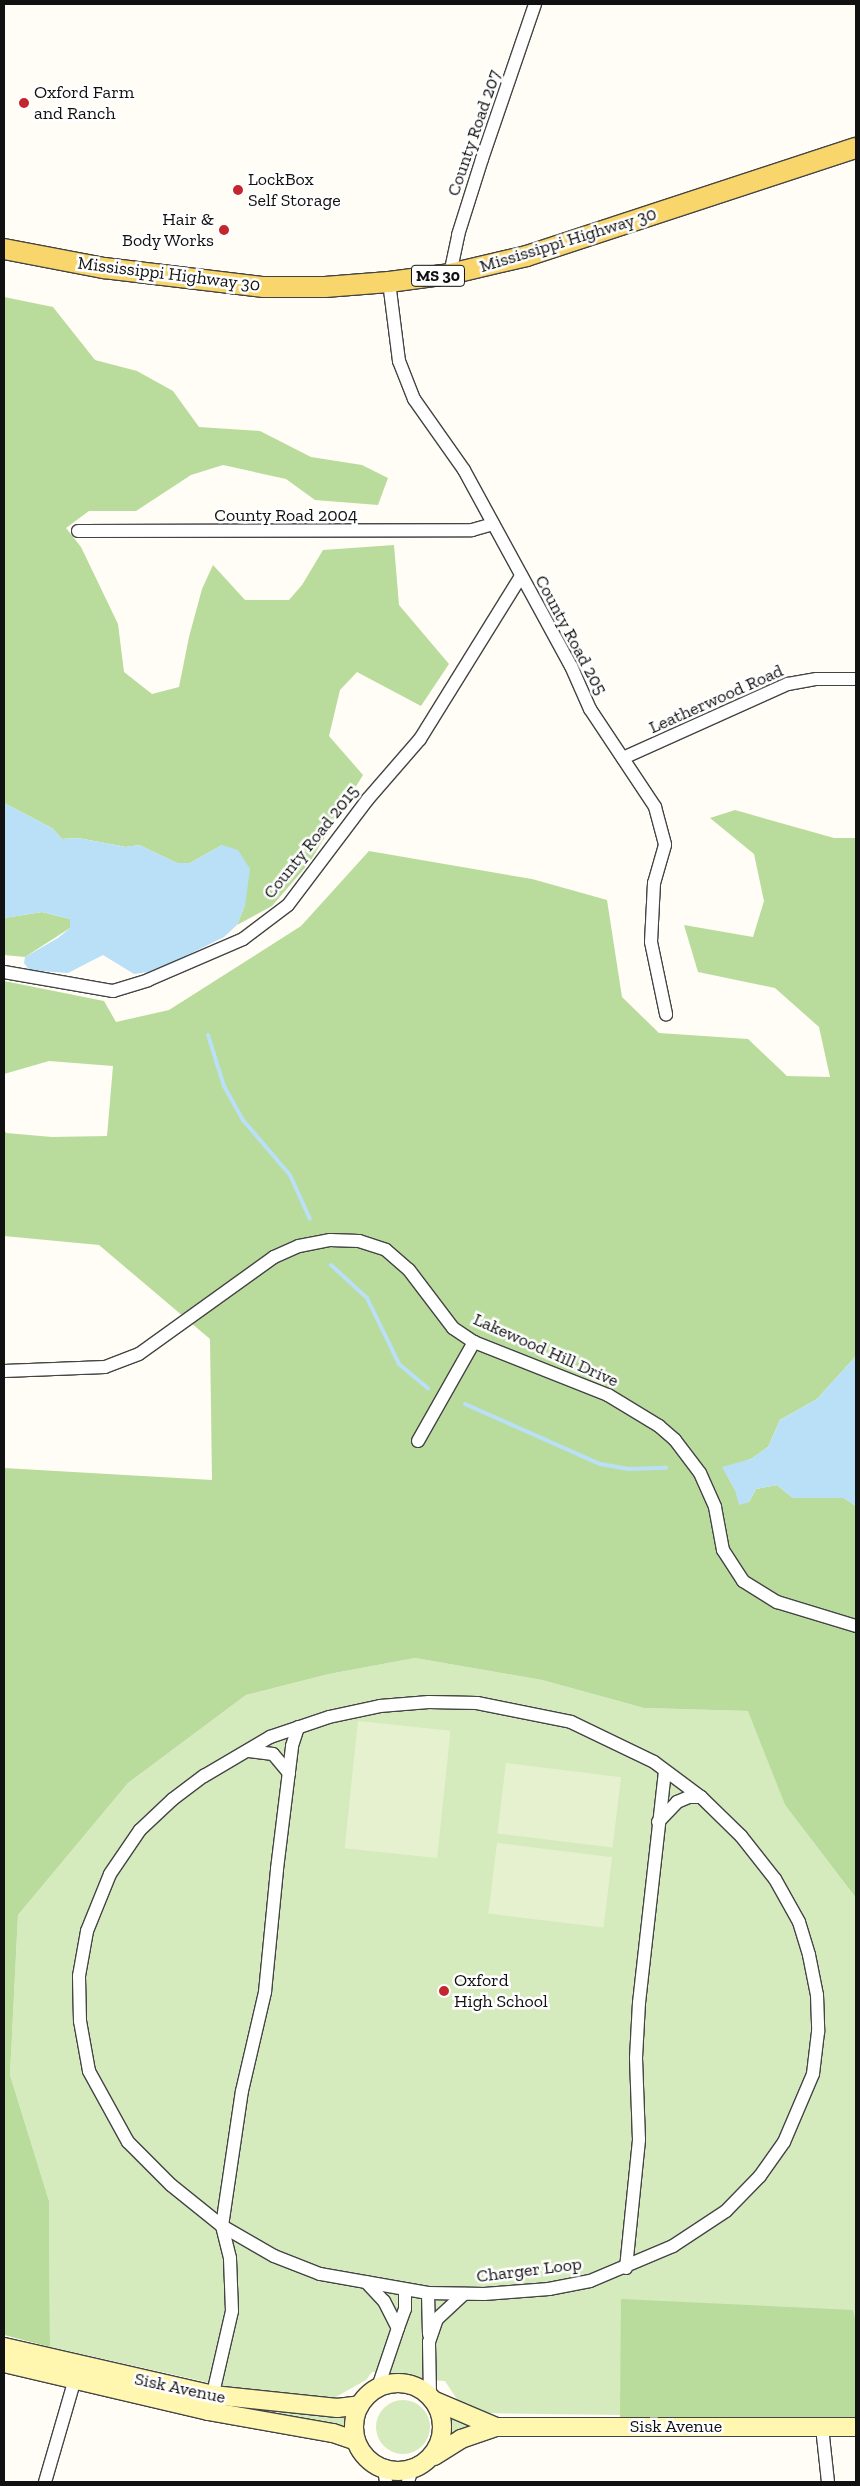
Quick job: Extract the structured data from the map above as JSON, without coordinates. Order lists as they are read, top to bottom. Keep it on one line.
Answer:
{"streets":{"main road":["Mississippi Highway 30","MS 30"],"street":["County Road 207","County Road 2004","County Road 205","Leatherwood Road","County Road 2015","Lakewood Hill Drive","Charger Loop","Sisk Avenue"]},"crossings":[["County Road 207","Mississippi Highway 30"],["Mississippi Highway 30","County Road 205"],["County Road 2004","County Road 205"],["County Road 205","Leatherwood Road"],["County Road 205","County Road 2015"]],"places":["Oxford Farm and Ranch","LockBox Self Storage","Hair & Body Works","Oxford High School"]}
